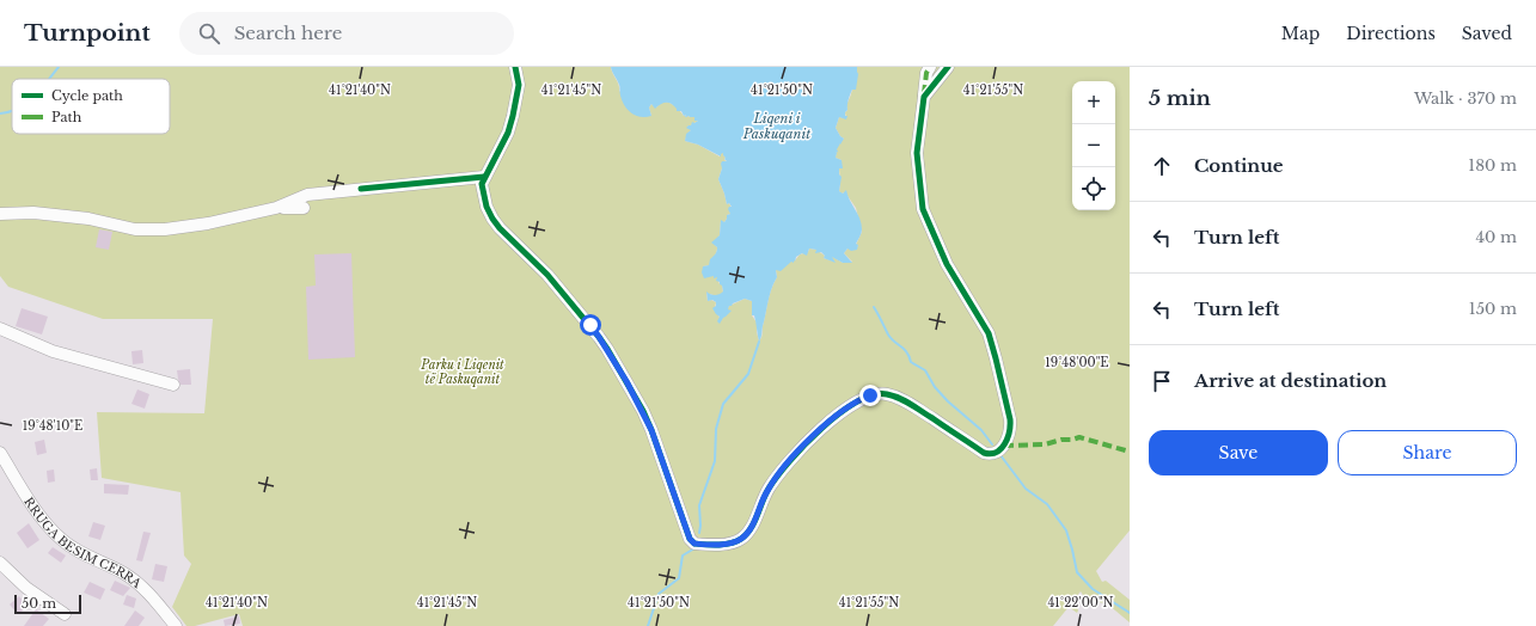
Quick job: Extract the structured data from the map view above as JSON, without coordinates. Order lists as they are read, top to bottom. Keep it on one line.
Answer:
{"streets":{"street":["RRUGA BESIM CERRA"]},"water":["Liqeni i Paskuqanit"],"parks":["Parku i Liqenit të Paskuqanit"],"legend":["Cycle path","Path"],"scale_bar":"50 m","page":{"header":"Turnpoint","search":"Search here","nav":["Map","Directions","Saved"],"heading":["5 min","Walk · 370 m"],"map_buttons":["+","−"],"list":[["Continue","180 m"],["Turn left","40 m"],["Turn left","150 m"],"Arrive at destination"],"buttons":["Save","Share"],"scale":"50 m"},"coordinates":["41°21'40\"N","41°21'45\"N","41°21'50\"N","41°21'55\"N","19°48'00\"E","19°48'10\"E","41°22'00\"N"]}
